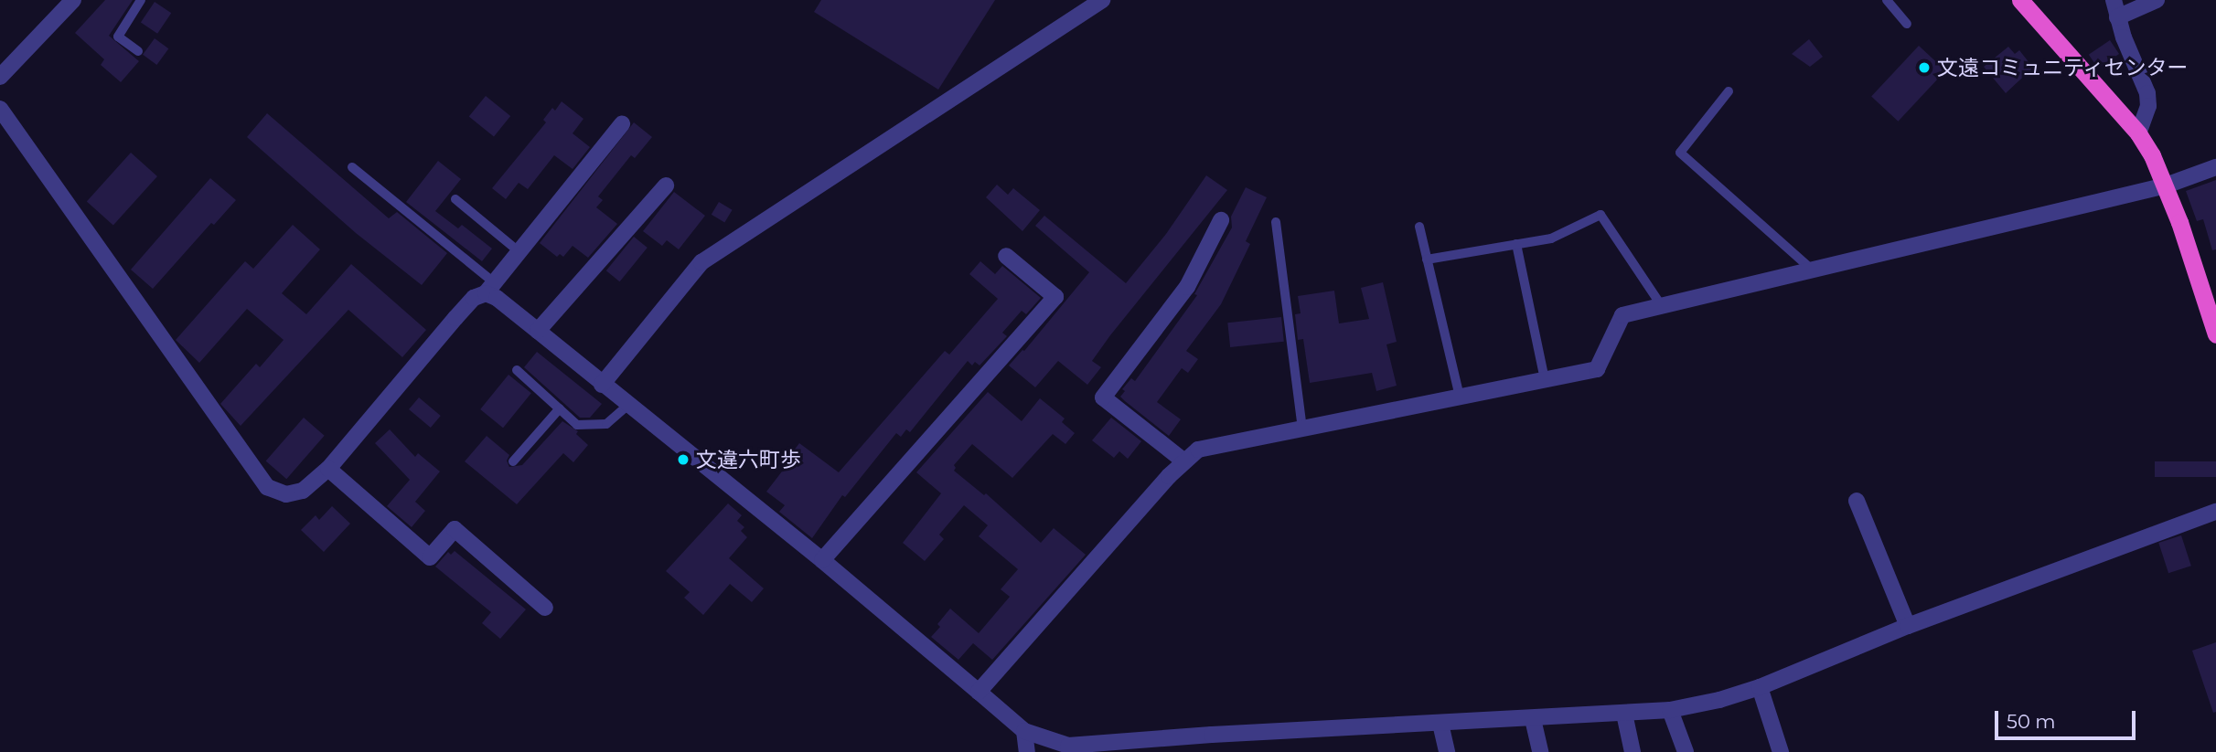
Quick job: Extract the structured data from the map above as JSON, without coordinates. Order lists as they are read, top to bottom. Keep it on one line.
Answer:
{"places":["文遠コミュニティセンター","文違六町歩"],"scale_bar":"50 m"}
